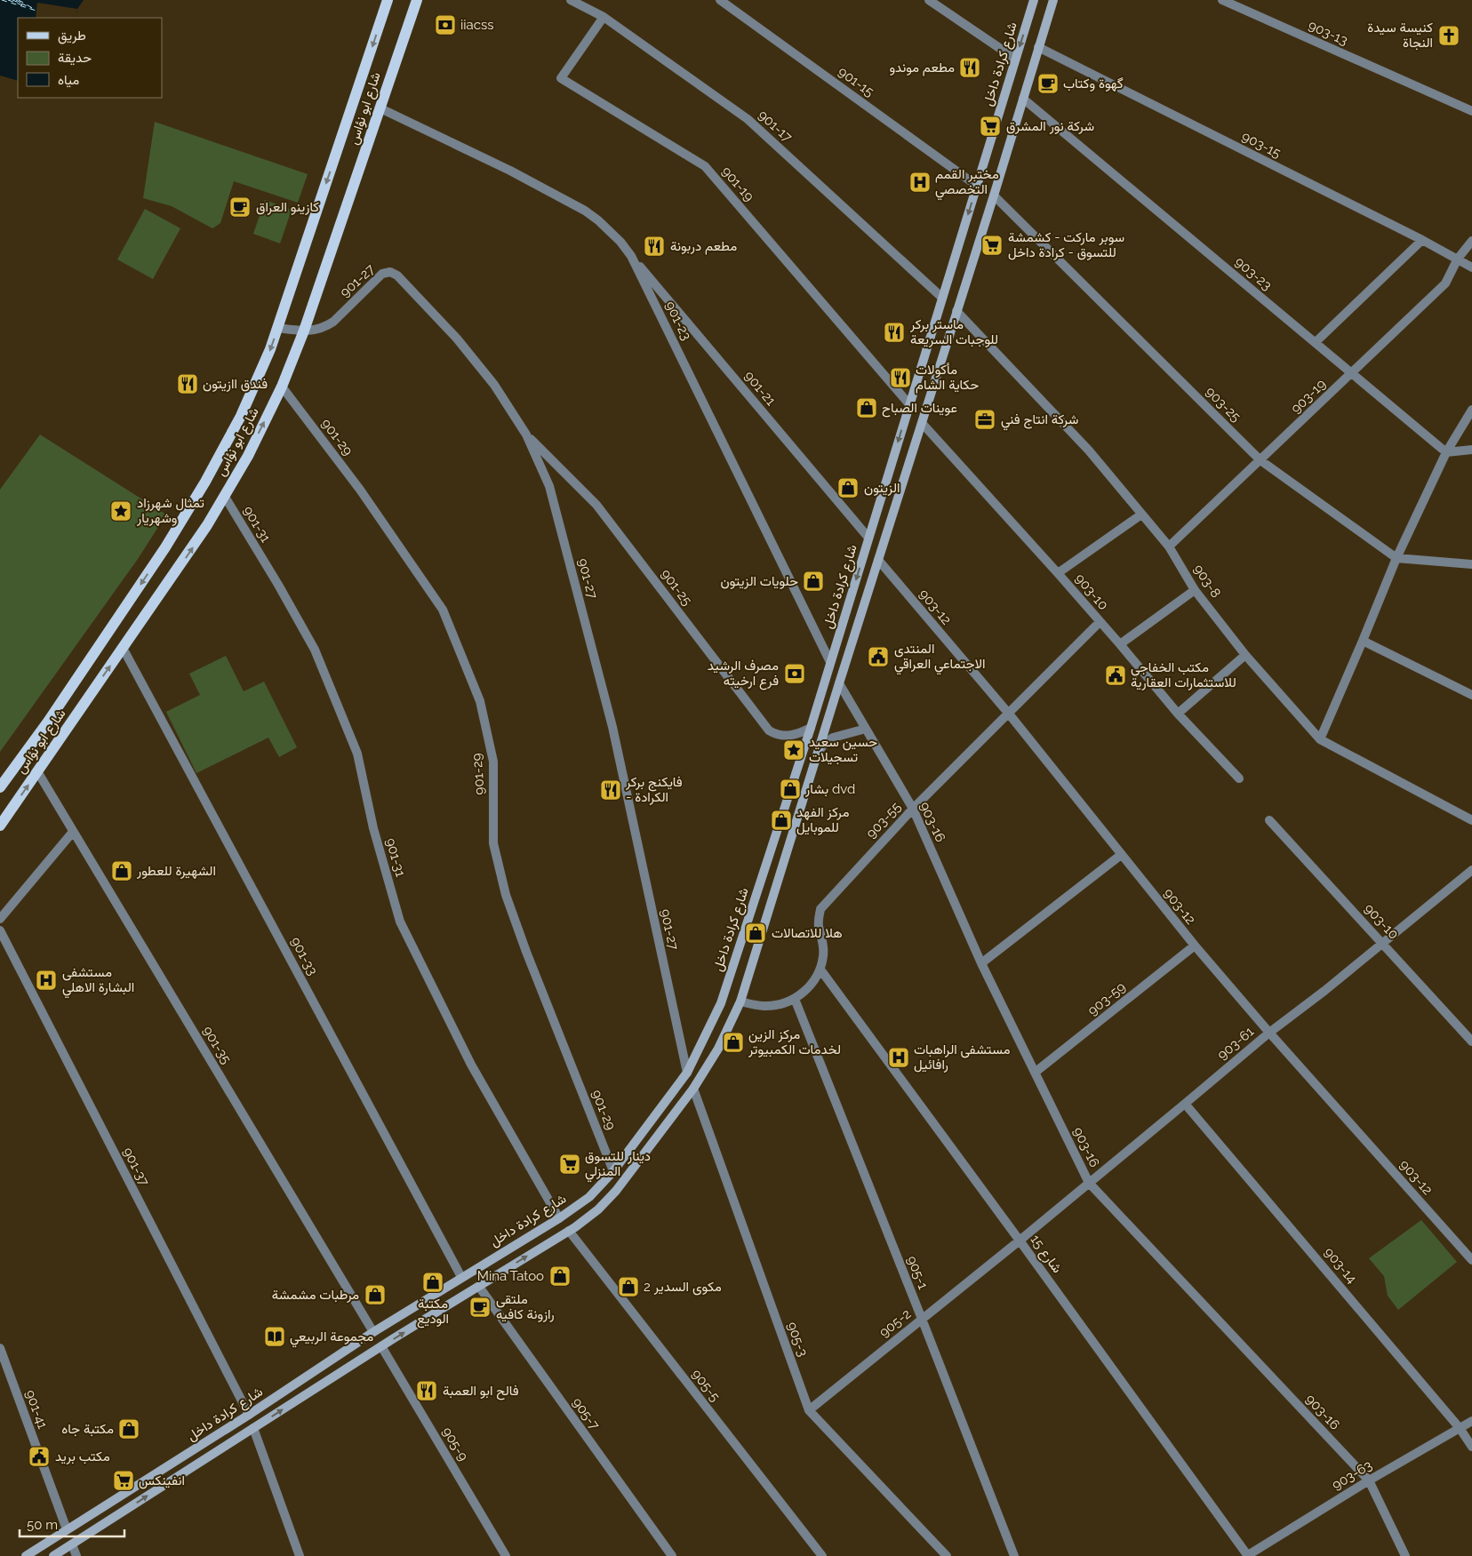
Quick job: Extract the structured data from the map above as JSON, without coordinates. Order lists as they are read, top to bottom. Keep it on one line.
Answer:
{"streets":{"main road":["شارع كرادة داخل","شارع ابو نؤاس"],"street":["903-13","901-15","901-17","903-15","901-19","903-23","901-27","901-23","901-21","903-19","903-25","901-29","901-31","903-8","901-25","903-10","903-12","903-55","903-16","901-33","903-59","903-61","901-35","901-37","شارع 15","903-14","905-1","905-2","905-3","905-5","901-41","905-7","905-9","903-63"]},"crossings":[["شارع كرادة داخل","901-15"],["شارع كرادة داخل","901-17"],["شارع كرادة داخل","903-15"],["شارع كرادة داخل","901-19"],["شارع كرادة داخل","903-23"],["شارع كرادة داخل","901-27"],["شارع كرادة داخل","901-23"],["شارع كرادة داخل","901-21"],["شارع كرادة داخل","903-25"],["شارع كرادة داخل","901-29"],["شارع كرادة داخل","901-31"],["شارع كرادة داخل","903-8"],["شارع كرادة داخل","901-25"],["شارع كرادة داخل","903-10"],["شارع كرادة داخل","903-12"],["شارع كرادة داخل","903-55"],["شارع كرادة داخل","903-16"],["شارع كرادة داخل","901-33"],["شارع كرادة داخل","901-35"],["شارع كرادة داخل","901-37"],["شارع كرادة داخل","905-3"],["شارع كرادة داخل","905-5"],["شارع كرادة داخل","901-41"],["شارع كرادة داخل","905-7"],["شارع كرادة داخل","905-9"],["شارع ابو نؤاس","901-27"],["شارع ابو نؤاس","901-23"],["شارع ابو نؤاس","901-29"],["شارع ابو نؤاس","901-31"],["شارع ابو نؤاس","901-33"],["شارع ابو نؤاس","901-35"],["901-17","901-19"],["903-15","903-19"],["903-23","903-19"],["901-27","901-25"],["901-23","901-21"],["903-19","903-25"],["903-19","903-8"],["903-10","903-55"],["903-10","903-61"],["903-12","903-55"],["903-12","903-59"],["903-12","903-61"],["903-55","903-16"],["903-55","شارع 15"],["903-55","905-1"],["903-16","903-59"],["903-16","903-61"],["903-16","903-63"],["903-61","شارع 15"],["903-61","903-14"],["903-61","905-2"],["شارع 15","905-2"],["شارع 15","903-63"],["903-14","903-63"],["905-1","905-2"],["905-2","905-3"]],"places":{"bank":["iiacss","مصرف الرشيد فرع ارخيته"],"church":["كنيسة سيدة النجاة"],"restaurant":["مطعم موندو","مطعم دربونة","ماستر بركر للوجبات السريعة","مأكولات حكاية الشام","فندق اازيتون","فايكنج بركر - الكرادة","فالح ابو العمبة"],"cafe":["گهوة وكتاب","كازينو العراق","ملتقى رازونة كافيه"],"supermarket":["شركة نور المشرق","سوبر ماركت - كشمشة للتسوق - كرادة داخل","دينار للتسوق المنزلي","انفينكس"],"hospital":["مختبر القمم التخصصي","مستشفى البشارة الاهلي","مستشفى الراهبات رافائيل"],"shop":["عوينات الصباح","الزيتون","حلويات الزيتون","بشار dvd","مركز الفهد للموبايل","الشهيرة للعطور","هلا للاتصالات","مركز الزين لخدمات الكمبيوتر","Mina Tatoo","مكتبة الوديع","مكوى السدير 2","مرطبات مشمشة","مكتبة جاه"],"office":["شركة انتاج فني"],"place":["تمثال شهرزاد وشهريار","حسين سعيد تسجيلات"],"public building":["المنتدى الاجتماعي العراقي","مكتب الخفاجي للاستثمارات العقارية","مكتب بريد"],"library":["مجموعة الربيعي"]},"legend":["طريق","حديقة","مياه"],"scale_bar":"50 m"}
